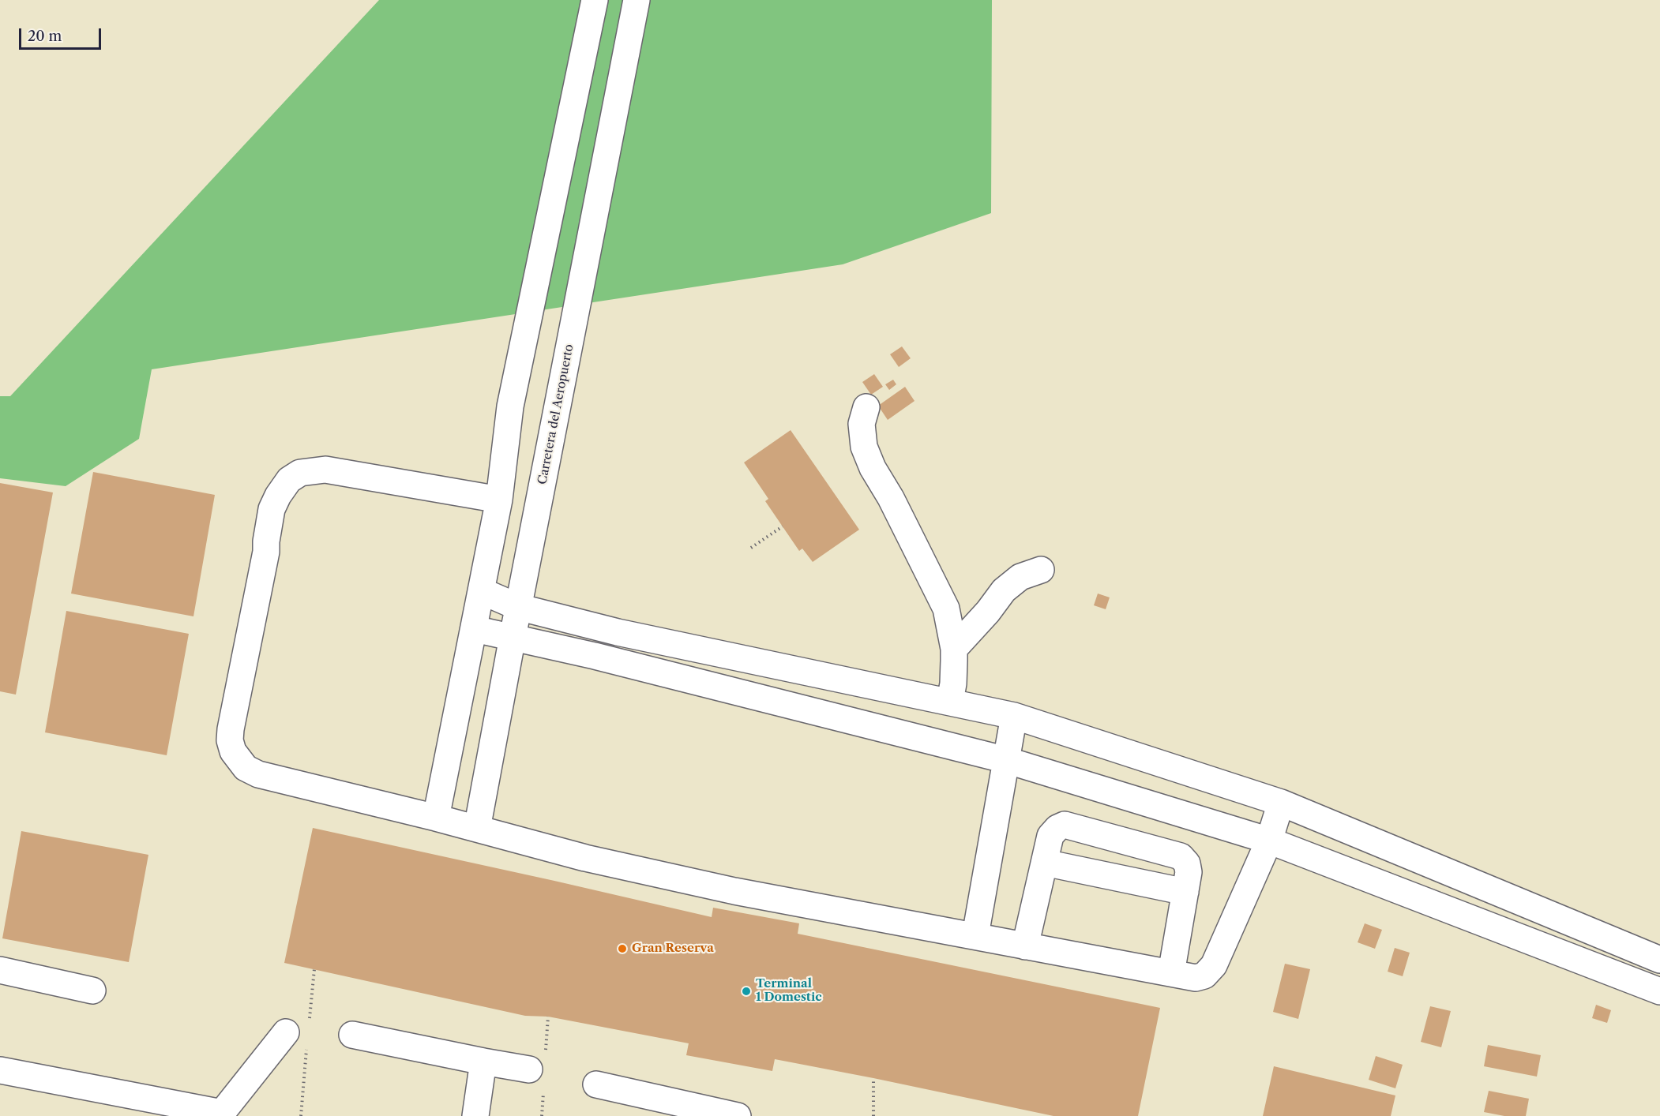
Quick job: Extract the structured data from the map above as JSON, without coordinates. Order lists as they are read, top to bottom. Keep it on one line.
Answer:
{"streets":{"street":["Carretera del Aeropuerto"]},"places":["Gran Reserva","Terminal 1 Domestic"],"scale_bar":"20 m"}
